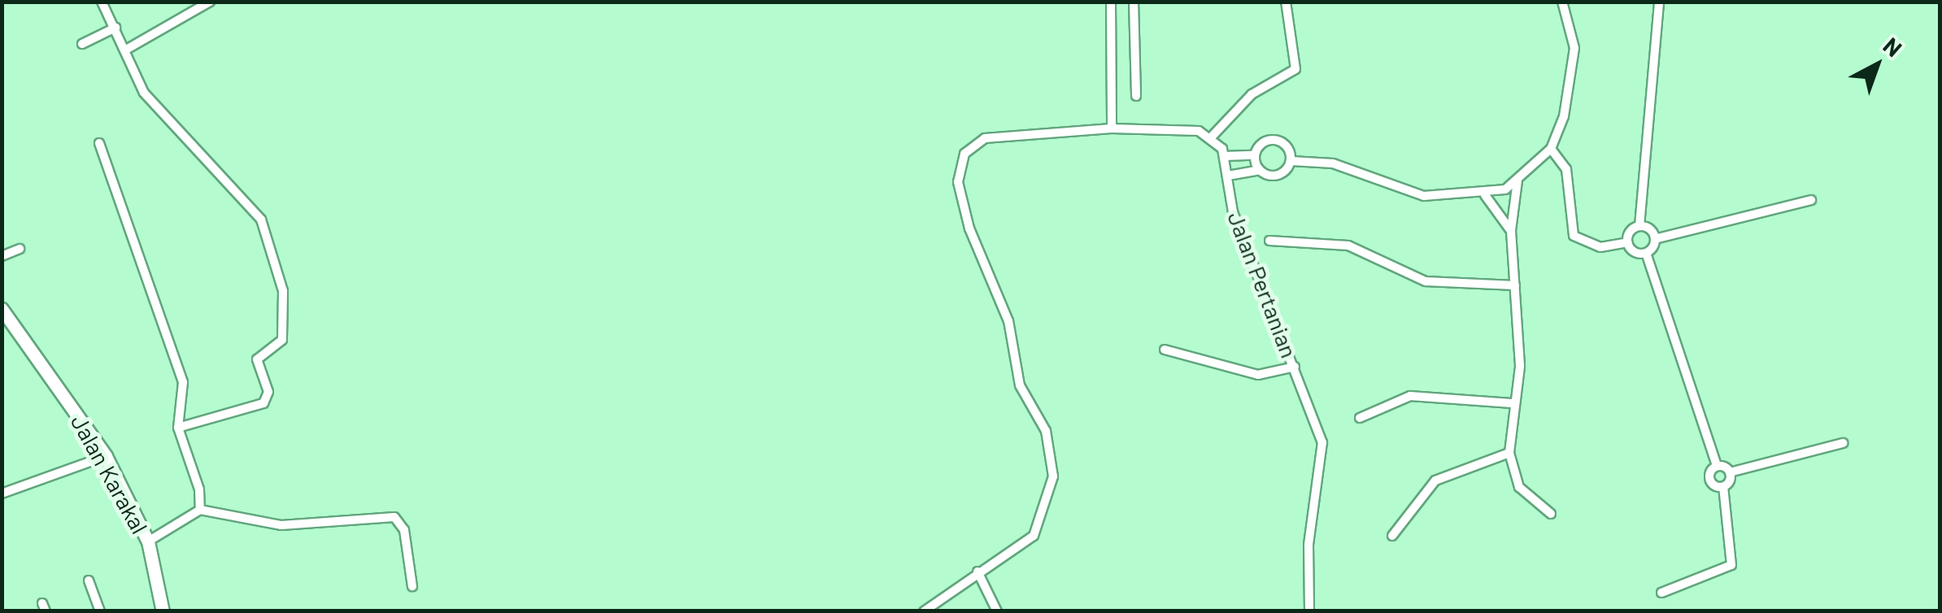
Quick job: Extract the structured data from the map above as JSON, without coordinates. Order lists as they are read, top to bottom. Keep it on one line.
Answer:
{"streets":{"main road":["Jalan Karakal"],"street":["Jalan Pertanian"]},"north":"top right"}
